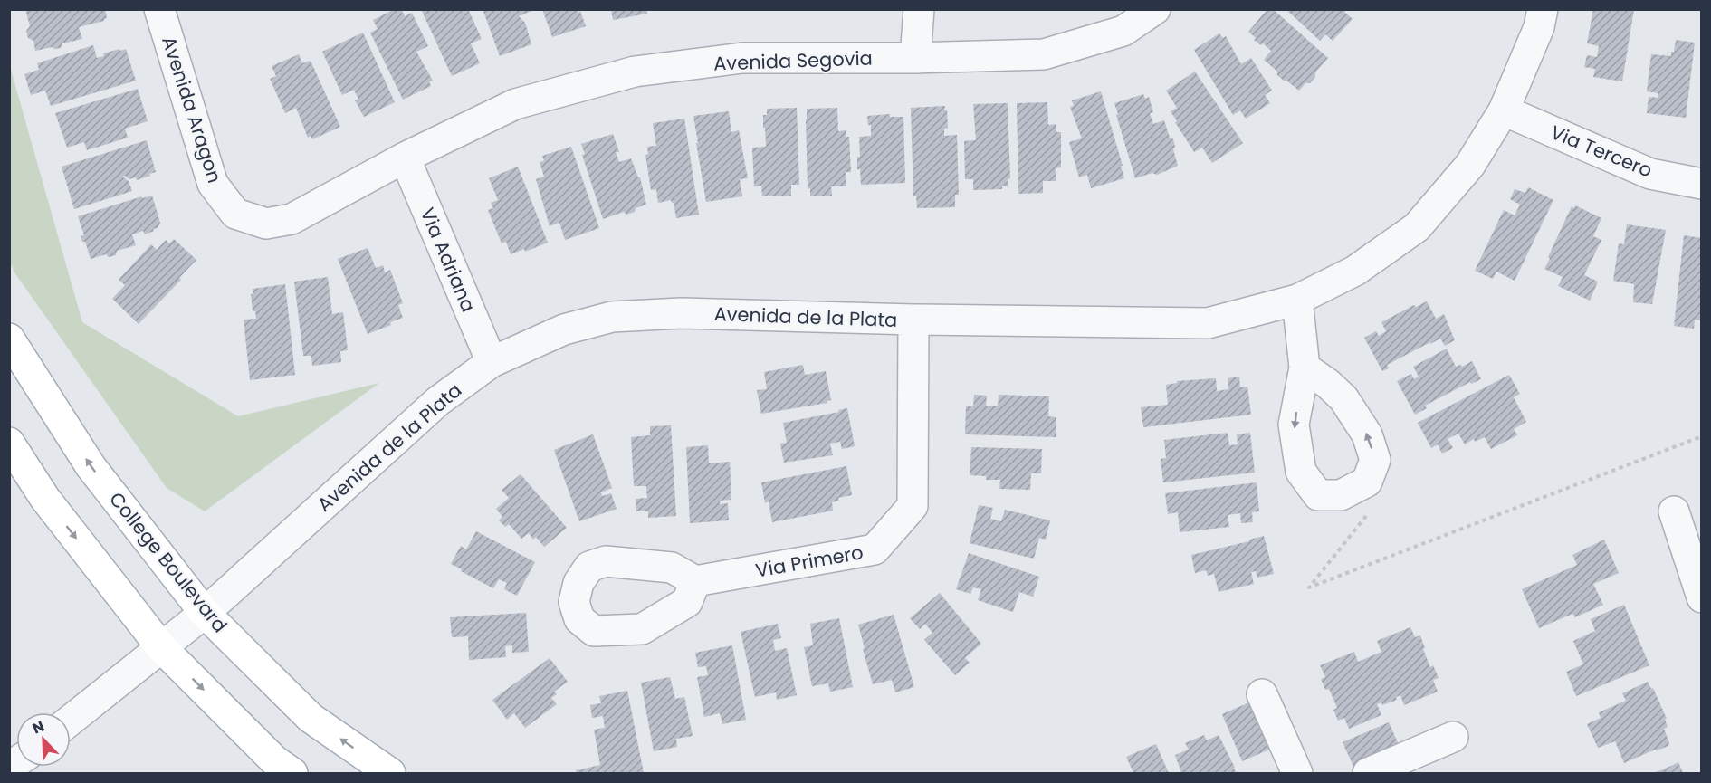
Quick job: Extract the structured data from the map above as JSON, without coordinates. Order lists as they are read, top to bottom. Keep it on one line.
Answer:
{"streets":{"main road":["College Boulevard"],"street":["Avenida Segovia","Avenida Aragon","Via Tercero","Via Adriana","Avenida de la Plata","Via Primero"]},"crossings":[["Avenida Segovia","Avenida Aragon"],["Avenida Segovia","Via Adriana"],["Avenida Aragon","Via Adriana"],["Via Tercero","Avenida de la Plata"],["Via Adriana","Avenida de la Plata"],["Avenida de la Plata","Via Primero"],["Avenida de la Plata","College Boulevard"]],"north":"top left"}
